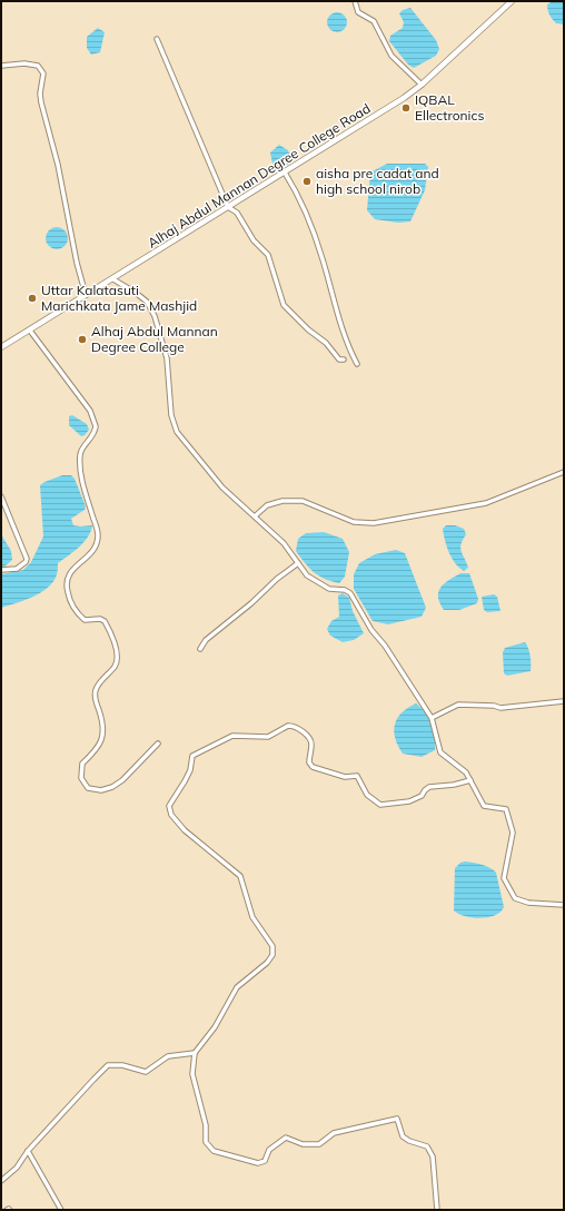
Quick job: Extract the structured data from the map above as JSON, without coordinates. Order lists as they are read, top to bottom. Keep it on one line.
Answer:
{"streets":{"street":["Alhaj Abdul Mannan Degree College Road"]},"places":["IQBAL Ellectronics","aisha pre cadat and high school nirob","Uttar Kalatasuti Marichkata Jame Mashjid","Alhaj Abdul Mannan Degree College"]}
